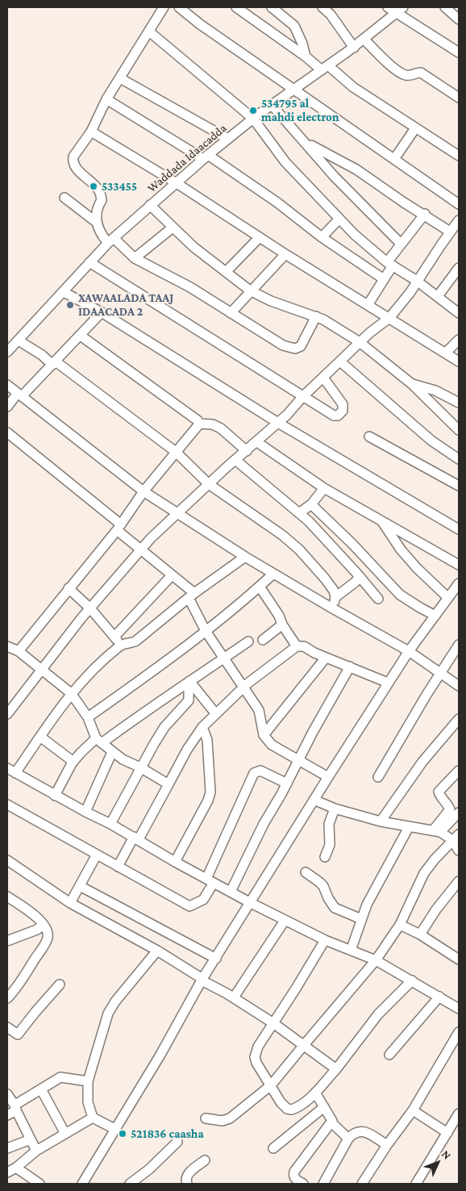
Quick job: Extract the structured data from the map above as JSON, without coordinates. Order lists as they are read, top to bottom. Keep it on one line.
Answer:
{"streets":{"street":["Waddada Idaacadda"]},"places":["534795 al mahdi electron","533455","XAWAALADA TAAJ IDAACADA 2","521836 caasha"],"north":"top right"}
